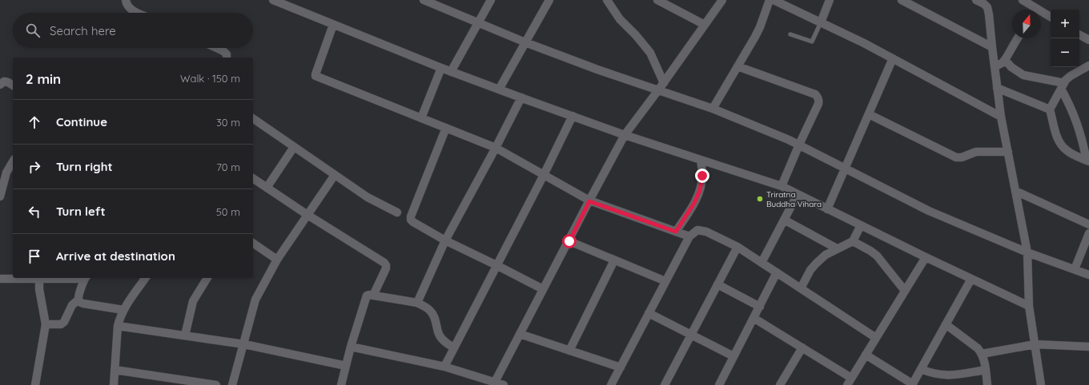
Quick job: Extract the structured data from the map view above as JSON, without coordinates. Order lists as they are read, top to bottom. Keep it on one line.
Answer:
{"places":["Triratna Buddha Vihara"],"north":"top","page":{"map_buttons":["+","−"],"search":"Search here","heading":["2 min","Walk · 150 m"],"list":[["Continue","30 m"],["Turn right","70 m"],["Turn left","50 m"],"Arrive at destination"]}}
